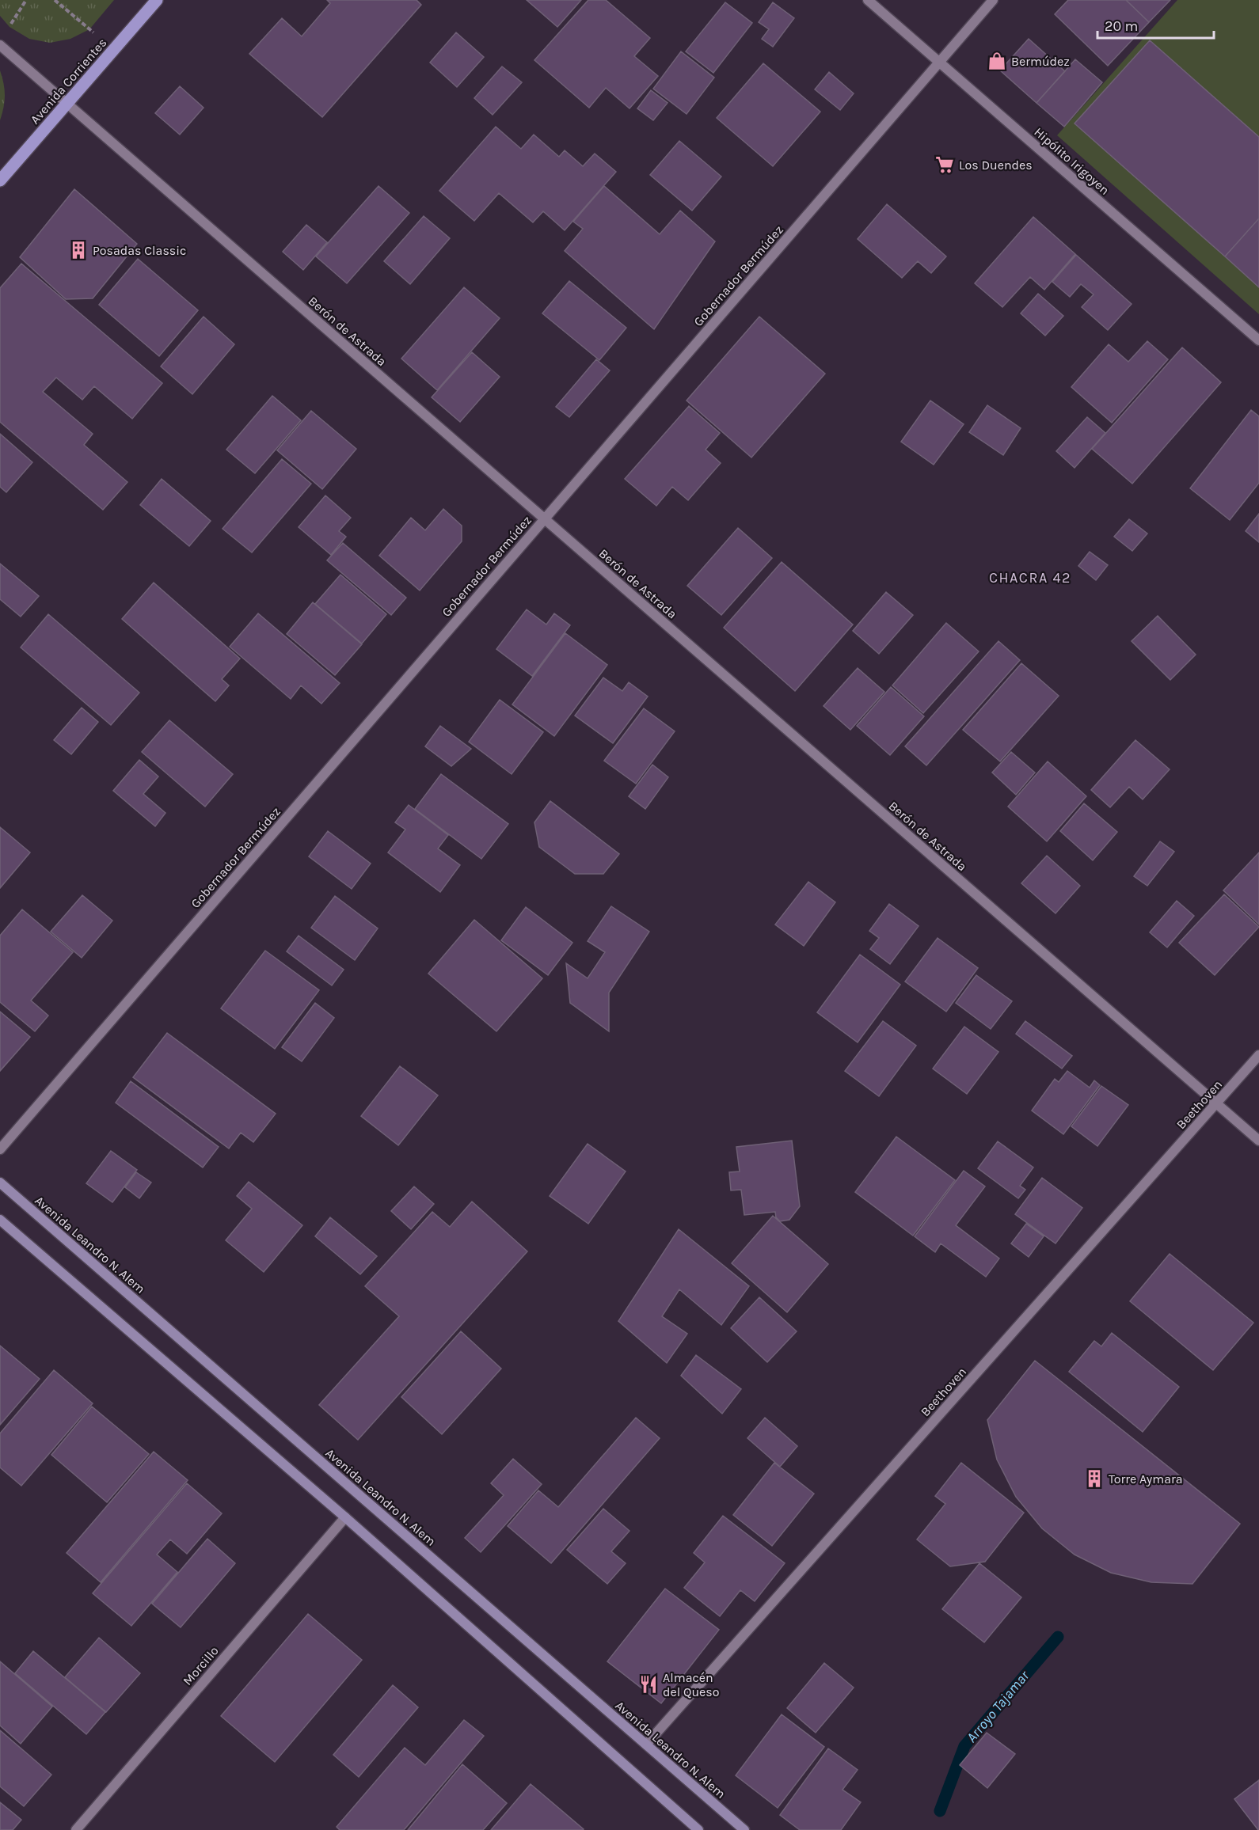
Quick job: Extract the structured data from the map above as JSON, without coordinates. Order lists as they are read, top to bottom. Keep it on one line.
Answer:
{"streets":{"main road":["Avenida Corrientes","Avenida Leandro N. Alem"],"street":["Hipólito Irigoyen","Gobernador Bermúdez","Berón de Astrada","Beethoven","Morcillo"]},"crossings":[["Avenida Corrientes","Berón de Astrada"],["Hipólito Irigoyen","Gobernador Bermúdez"],["Gobernador Bermúdez","Berón de Astrada"],["Berón de Astrada","Beethoven"],["Beethoven","Avenida Leandro N. Alem"]],"districts":["CHACRA 42"],"water":["Arroyo Tajamar"],"places":{"shop":["Bermúdez"],"supermarket":["Los Duendes"],"building":["Posadas Classic","Torre Aymara"],"restaurant":["Almacén del Queso"]},"scale_bar":"20 m"}
